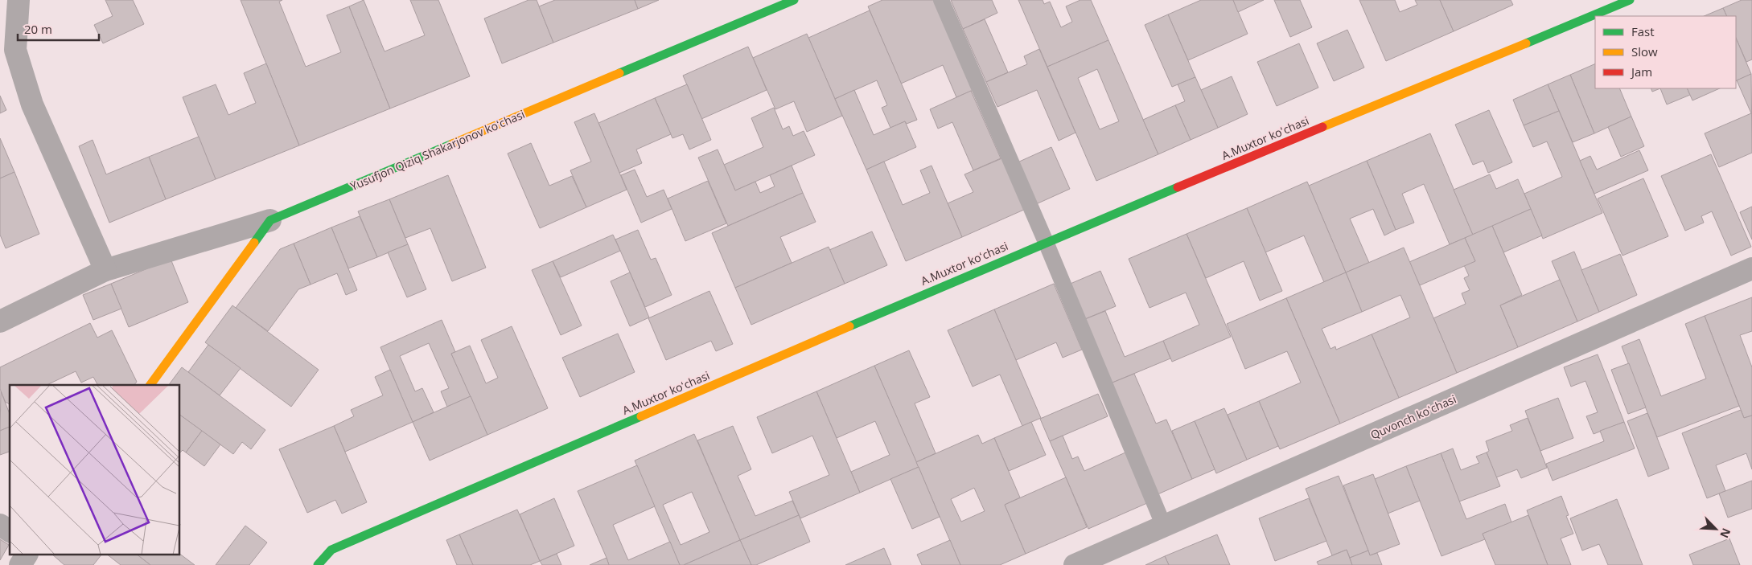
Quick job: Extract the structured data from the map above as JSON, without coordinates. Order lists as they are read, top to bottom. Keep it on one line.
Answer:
{"streets":{"street":["A.Muxtor koʻchasi","Yusufjon Qiziq Shakarjonov koʻchasi","Quvonch koʻchasi"]},"legend":["Fast","Slow","Jam"],"scale_bar":"20 m","north":"bottom right"}
